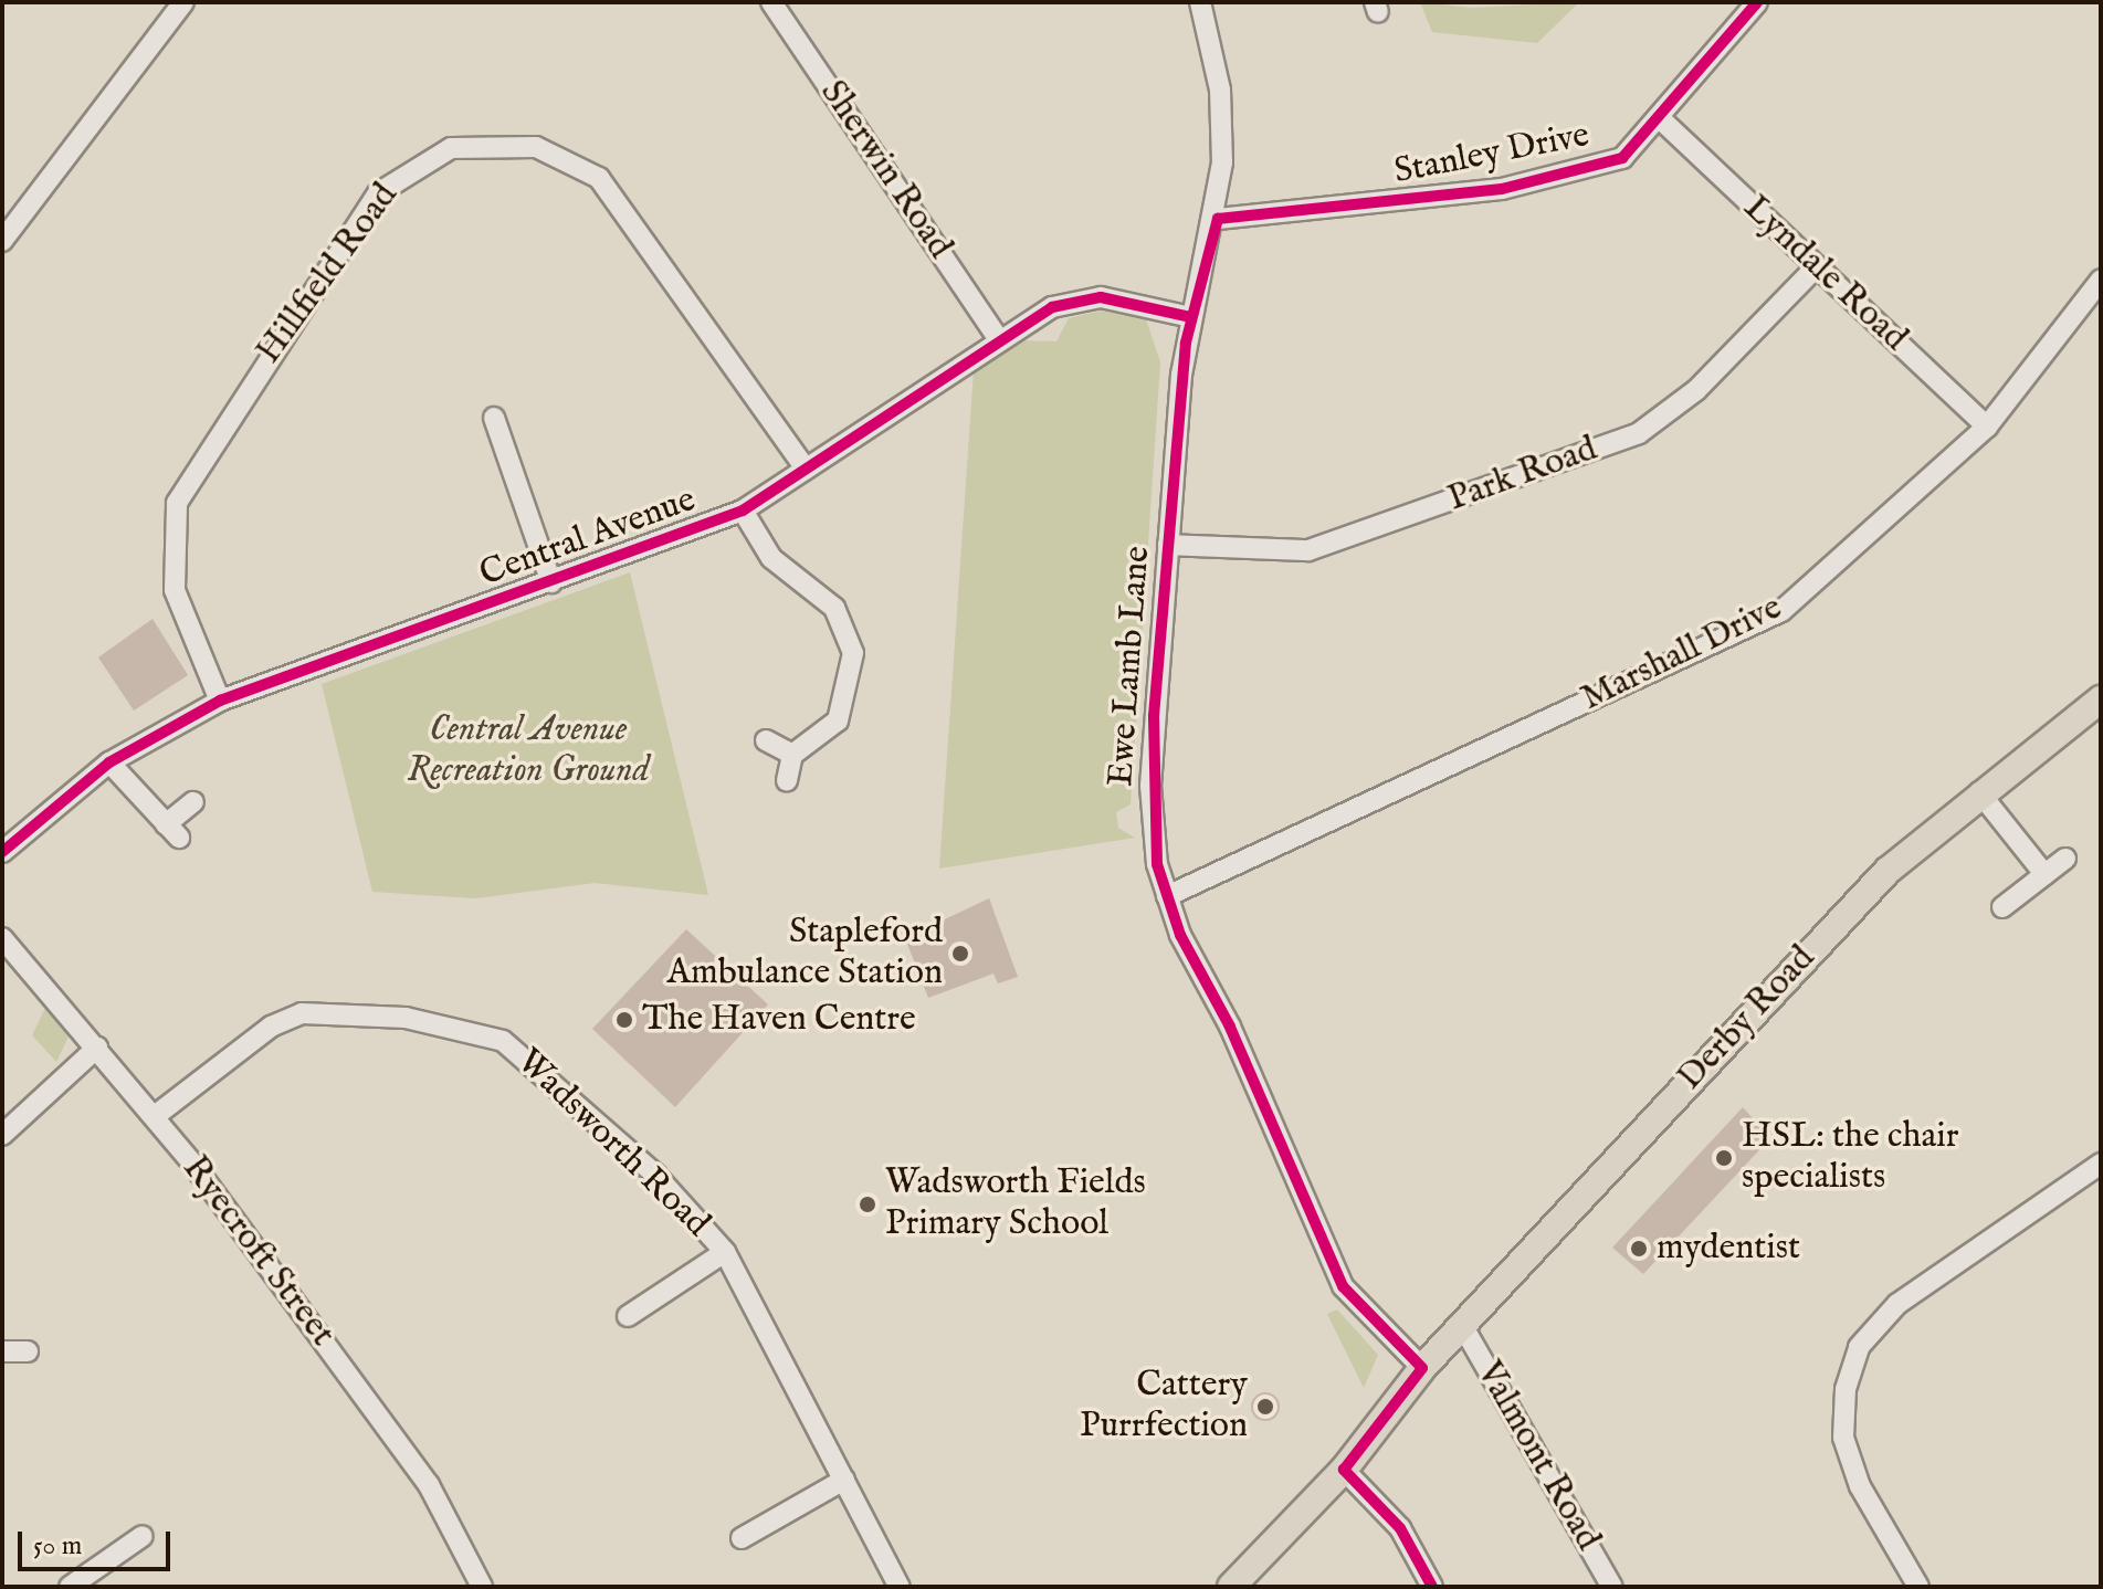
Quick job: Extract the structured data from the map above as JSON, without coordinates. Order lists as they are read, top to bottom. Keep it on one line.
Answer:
{"streets":{"main road":["Derby Road"],"street":["Stanley Drive","Sherwin Road","Hillfield Road","Lyndale Road","Park Road","Central Avenue","Marshall Drive","Ewe Lamb Lane","Wadsworth Road","Ryecroft Street","Valmont Road"]},"crossings":[["Stanley Drive","Lyndale Road"],["Stanley Drive","Ewe Lamb Lane"],["Sherwin Road","Central Avenue"],["Hillfield Road","Central Avenue"],["Lyndale Road","Park Road"],["Lyndale Road","Marshall Drive"],["Park Road","Ewe Lamb Lane"],["Central Avenue","Ewe Lamb Lane"],["Marshall Drive","Ewe Lamb Lane"],["Ewe Lamb Lane","Derby Road"],["Derby Road","Valmont Road"],["Wadsworth Road","Ryecroft Street"]],"parks":["Central Avenue Recreation Ground"],"places":["Stapleford Ambulance Station","The Haven Centre","HSL: the chair specialists","Wadsworth Fields Primary School","mydentist","Cattery Purrfection"],"scale_bar":"50 m"}
